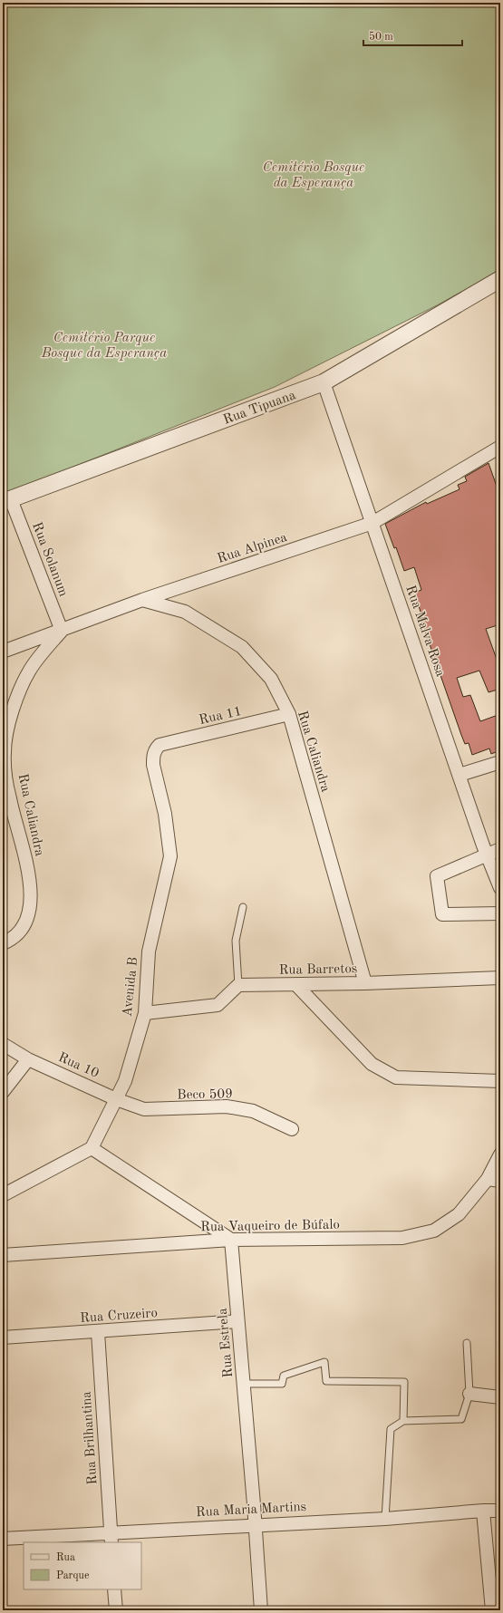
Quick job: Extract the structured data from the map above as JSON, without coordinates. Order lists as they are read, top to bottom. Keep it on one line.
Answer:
{"streets":{"street":["Rua Tipuana","Rua Alpinea","Rua Solanum","Rua Malva Rosa","Rua 11","Rua Caliandra","Rua Barretos","Avenida B","Rua 10","Beco 509","Rua Vaqueiro de Búfalo","Rua Cruzeiro","Rua Estrela","Rua Brilhantina","Rua Maria Martins"]},"crossings":[["Rua Tipuana","Rua Solanum"],["Rua Tipuana","Rua Malva Rosa"],["Rua Alpinea","Rua Solanum"],["Rua Alpinea","Rua Malva Rosa"],["Rua Alpinea","Rua Caliandra"],["Rua Solanum","Rua Caliandra"],["Rua 11","Rua Caliandra"],["Rua 11","Avenida B"],["Rua Caliandra","Rua Barretos"],["Avenida B","Rua 10"],["Avenida B","Beco 509"],["Rua 10","Beco 509"],["Rua Vaqueiro de Búfalo","Rua Estrela"],["Rua Cruzeiro","Rua Estrela"],["Rua Cruzeiro","Rua Brilhantina"],["Rua Estrela","Rua Maria Martins"],["Rua Brilhantina","Rua Maria Martins"]],"parks":["Cemitério Bosque da Esperança","Cemitério Parque Bosque da Esperança"],"legend":["Rua","Parque"],"scale_bar":"50 m"}
